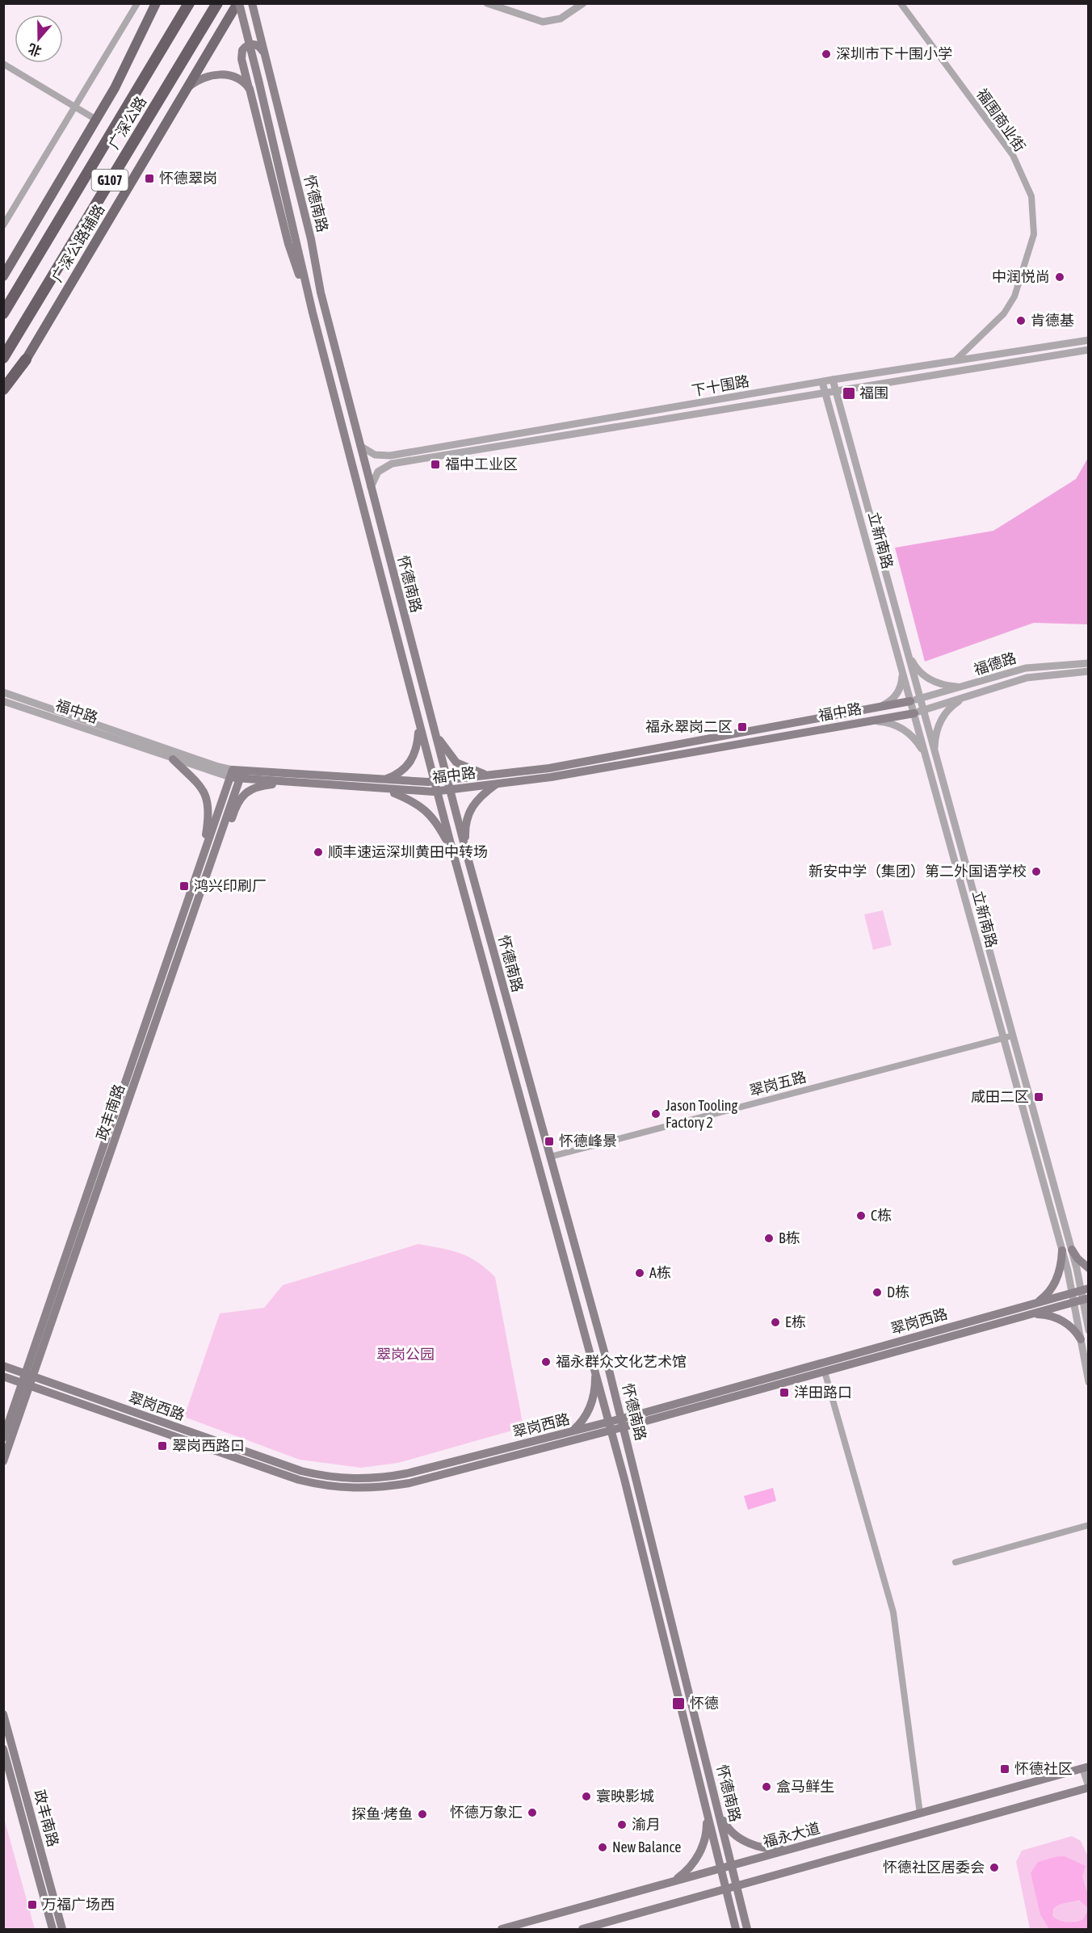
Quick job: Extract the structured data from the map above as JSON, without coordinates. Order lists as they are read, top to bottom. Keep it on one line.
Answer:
{"streets":{"highway":["广深公路","G107"],"main road":["怀德南路","广深公路辅路","福中路","政丰南路","翠岗西路","福永大道"],"street":["福围商业街","下十围路","立新南路","福德路","翠岗五路"]},"crossings":[["福围商业街","下十围路"],["怀德南路","广深公路辅路"],["怀德南路","下十围路"],["怀德南路","福中路"],["怀德南路","翠岗五路"],["怀德南路","翠岗西路"],["怀德南路","福永大道"],["下十围路","立新南路"],["立新南路","福德路"],["立新南路","福中路"],["立新南路","翠岗五路"],["立新南路","翠岗西路"],["福德路","福中路"],["福中路","政丰南路"],["政丰南路","翠岗西路"]],"parks":["翠岗公园"],"places":{"other":["深圳市下十围小学","中润悦尚","肯德基","顺丰速运深圳黄田中转场","新安中学（集团）第二外国语学校","Jason Tooling Factory 2","C栋","B栋","A栋","D栋","E栋","福永群众文化艺术馆","盒马鲜生","寰映影城","怀德万象汇","探鱼·烤鱼","渝月","New Balance","怀德社区居委会"],"transit":["怀德翠岗","福围","福中工业区","福永翠岗二区","鸿兴印刷厂","咸田二区","怀德峰景","洋田路口","翠岗西路口","怀德","怀德社区","万福广场西"]},"north":"bottom"}
